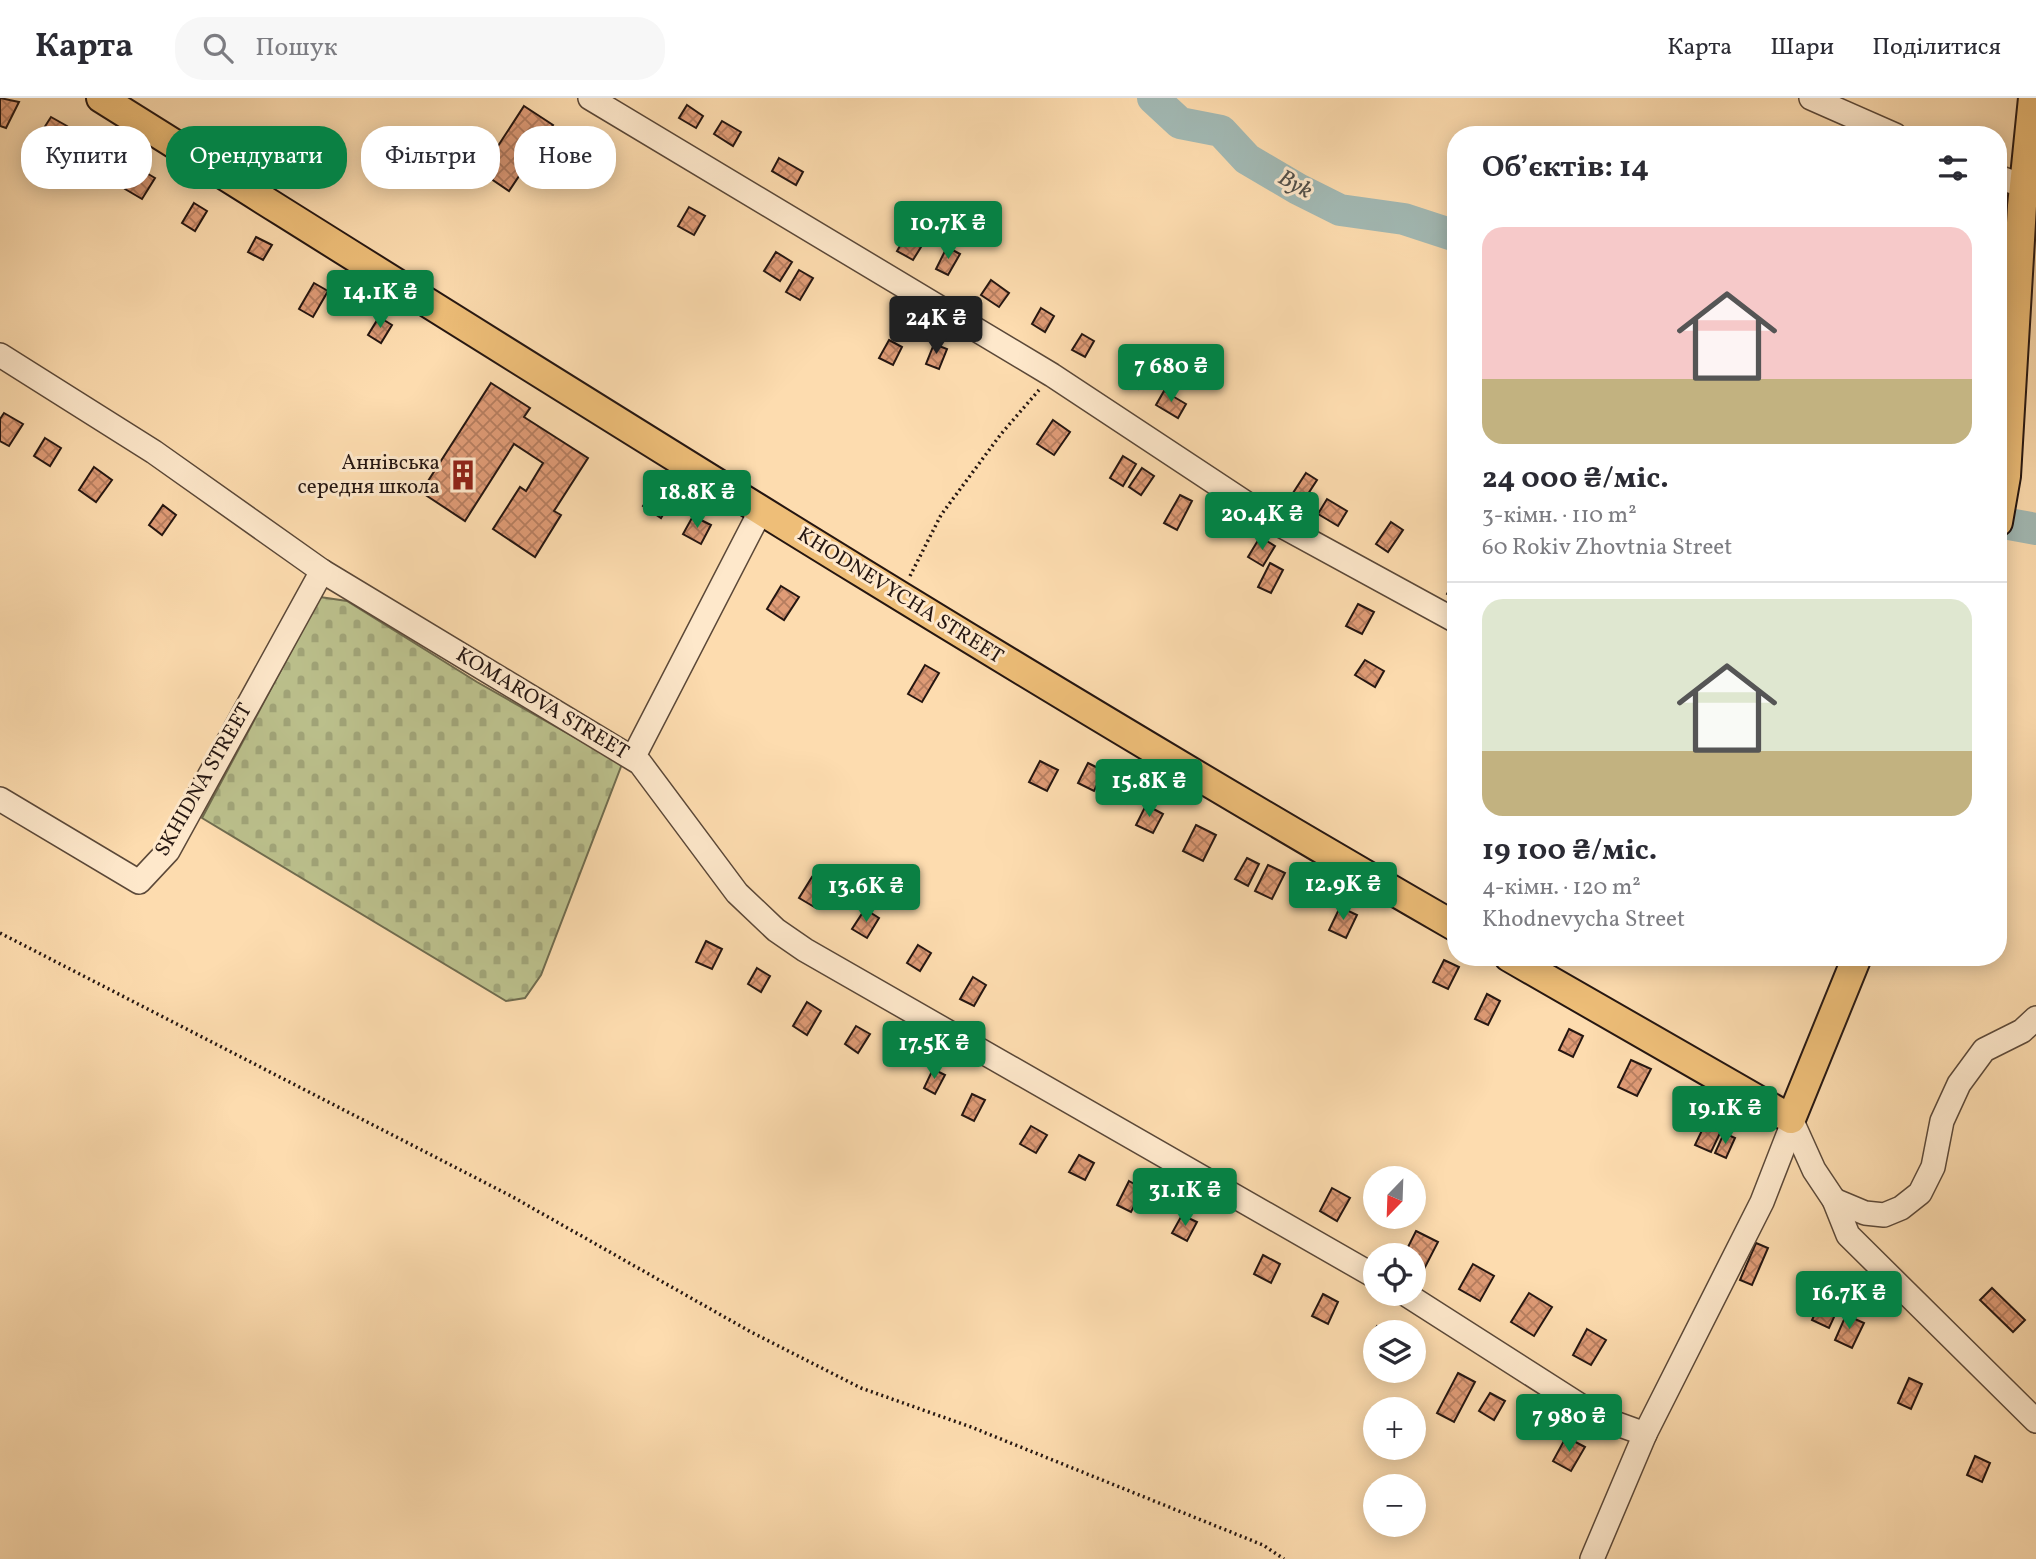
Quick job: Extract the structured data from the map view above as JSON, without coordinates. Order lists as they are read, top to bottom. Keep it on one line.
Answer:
{"streets":{"main road":["KHODNEVYCHA STREET"],"street":["KOMAROVA STREET","SKHIDNA STREET"]},"crossings":[["KOMAROVA STREET","SKHIDNA STREET"]],"water":["Byk"],"places":{"building":["Аннівська середня школа"]},"north":"bottom left","page":{"header":"Карта","search":"Пошук","nav":["Карта","Шари","Поділитися"],"chip":["Купити","Орендувати","Фільтри","Нове"],"heading":"Об’єктів: 14","price":["10.7K ₴","14.1K ₴","24K ₴","7 680 ₴","18.8K ₴","20.4K ₴","15.8K ₴","12.9K ₴","13.6K ₴","17.5K ₴","19.1K ₴","31.1K ₴","16.7K ₴","7 980 ₴"],"list":[{"name":"24 000 ₴/міс.","note":"3-кімн. · 110 m² · 60 Rokiv Zhovtnia Street"},{"name":"19 100 ₴/міс.","note":"4-кімн. · 120 m² · Khodnevycha Street"}],"map_buttons":["+","−"]}}
